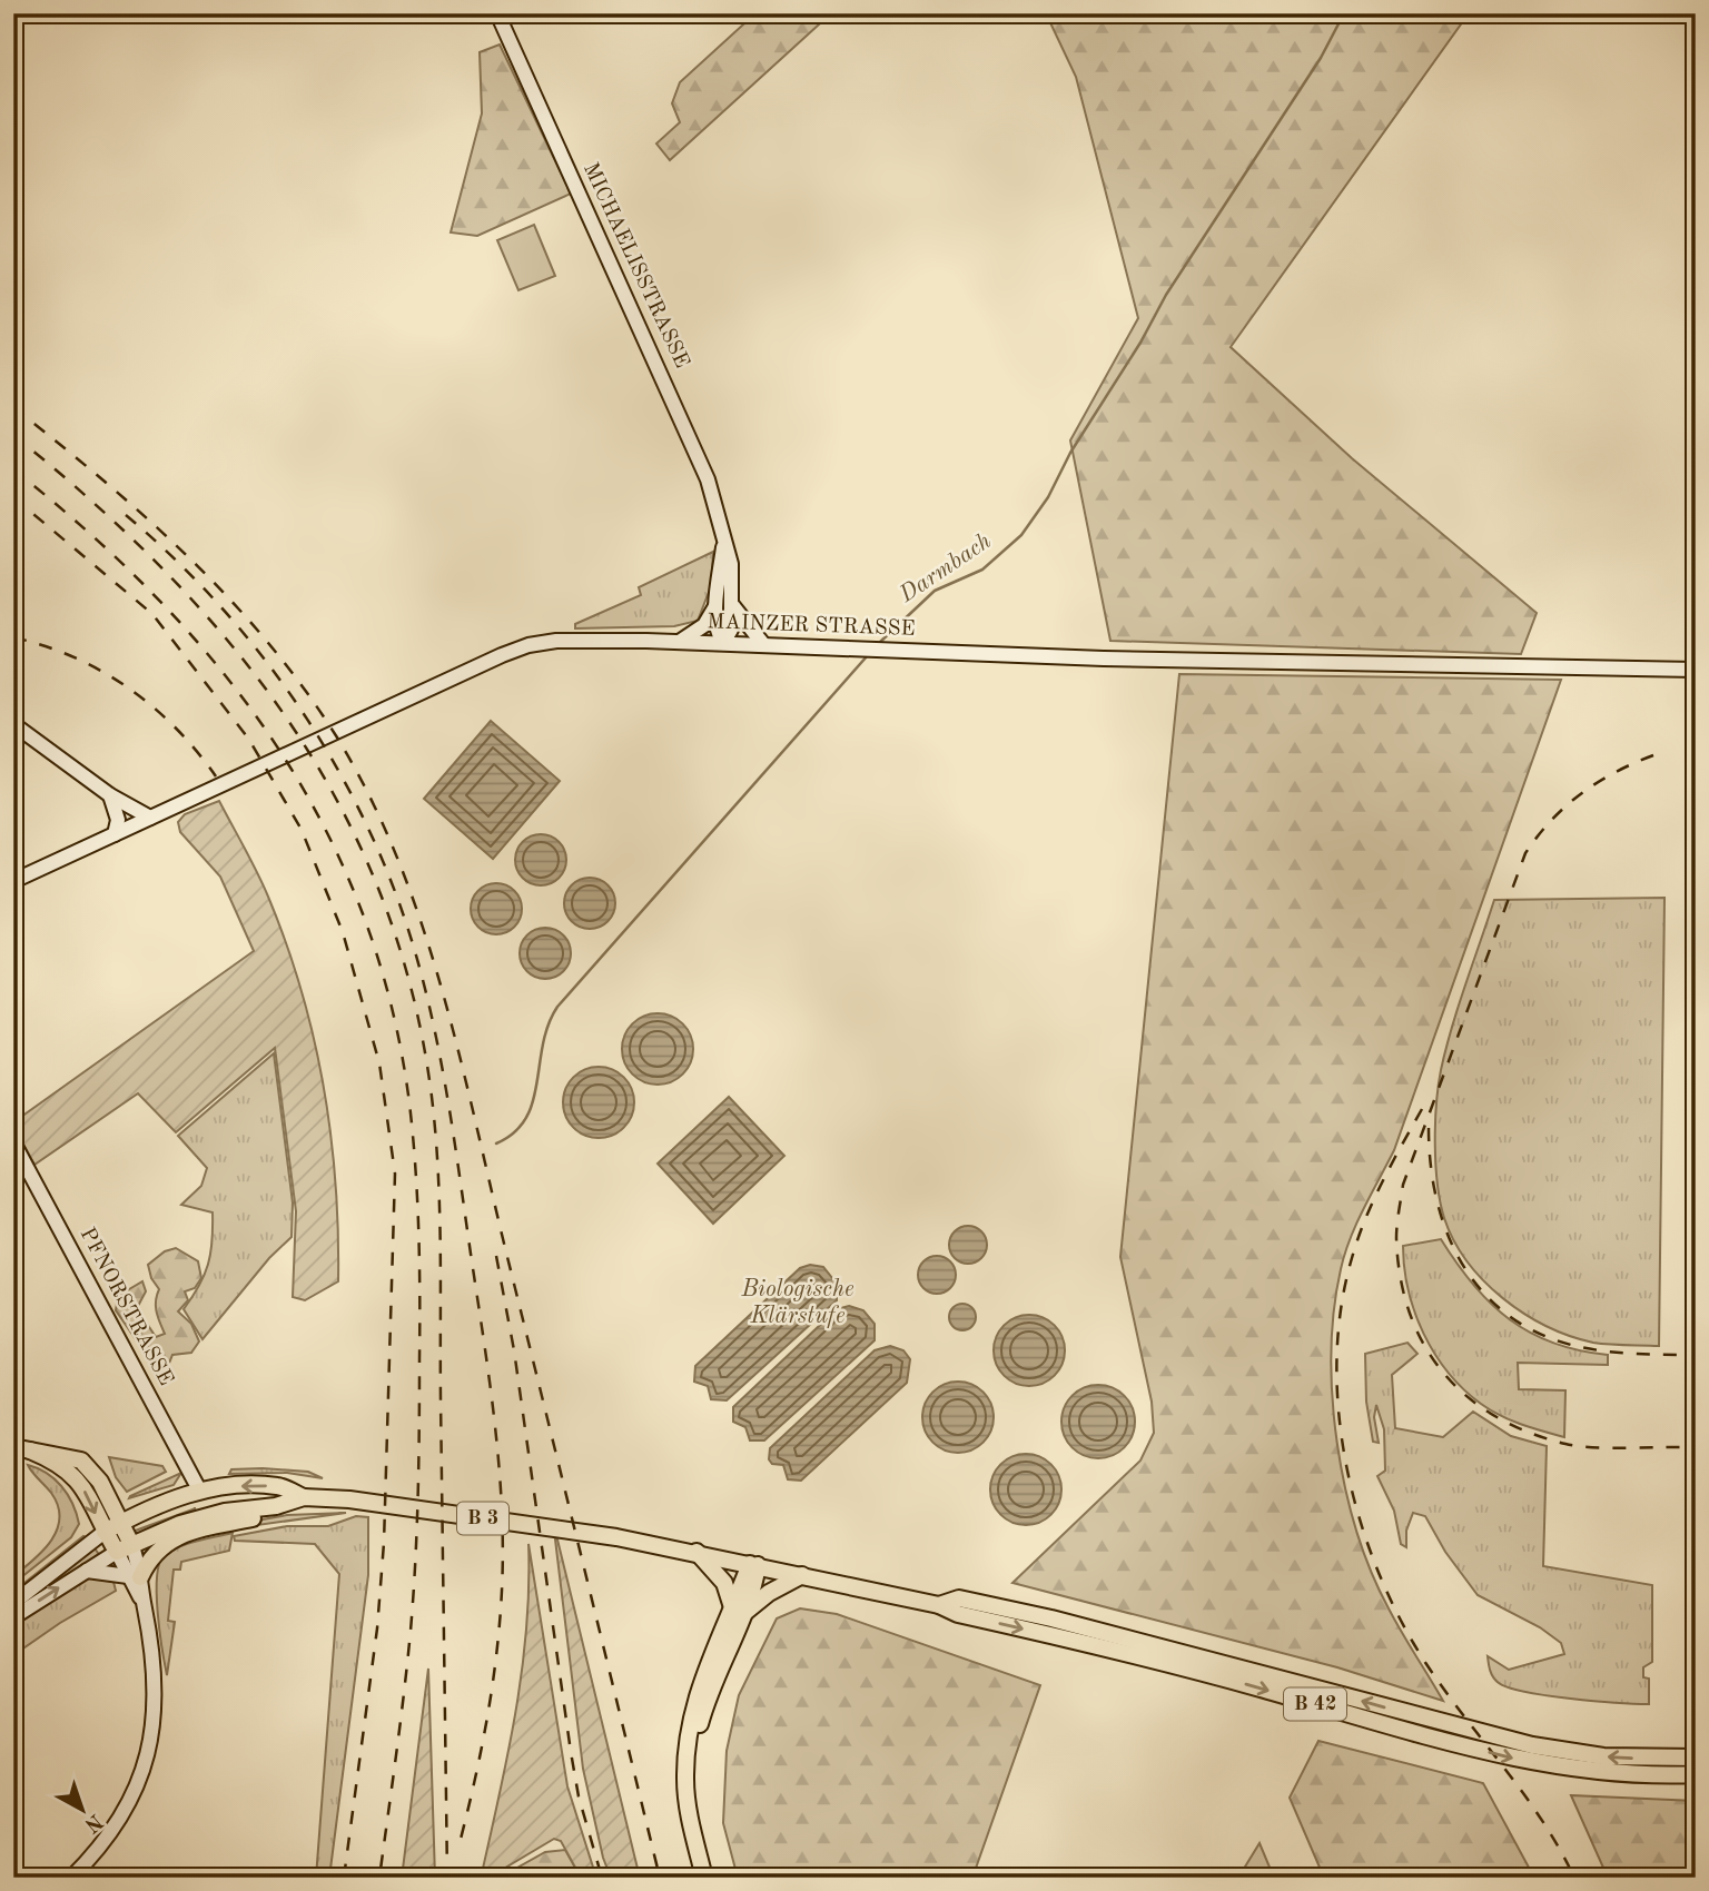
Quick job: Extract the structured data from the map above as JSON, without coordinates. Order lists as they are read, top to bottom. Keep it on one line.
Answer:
{"streets":{"main road":["MICHAELISSTRASSE","MAINZER STRASSE","PFNORSTRASSE","B 3","B 42"]},"crossings":[["MICHAELISSTRASSE","MAINZER STRASSE"],["PFNORSTRASSE","B 3"],["B 3","B 42"]],"water":["Darmbach","Biologische Klärstufe"],"north":"bottom right"}
